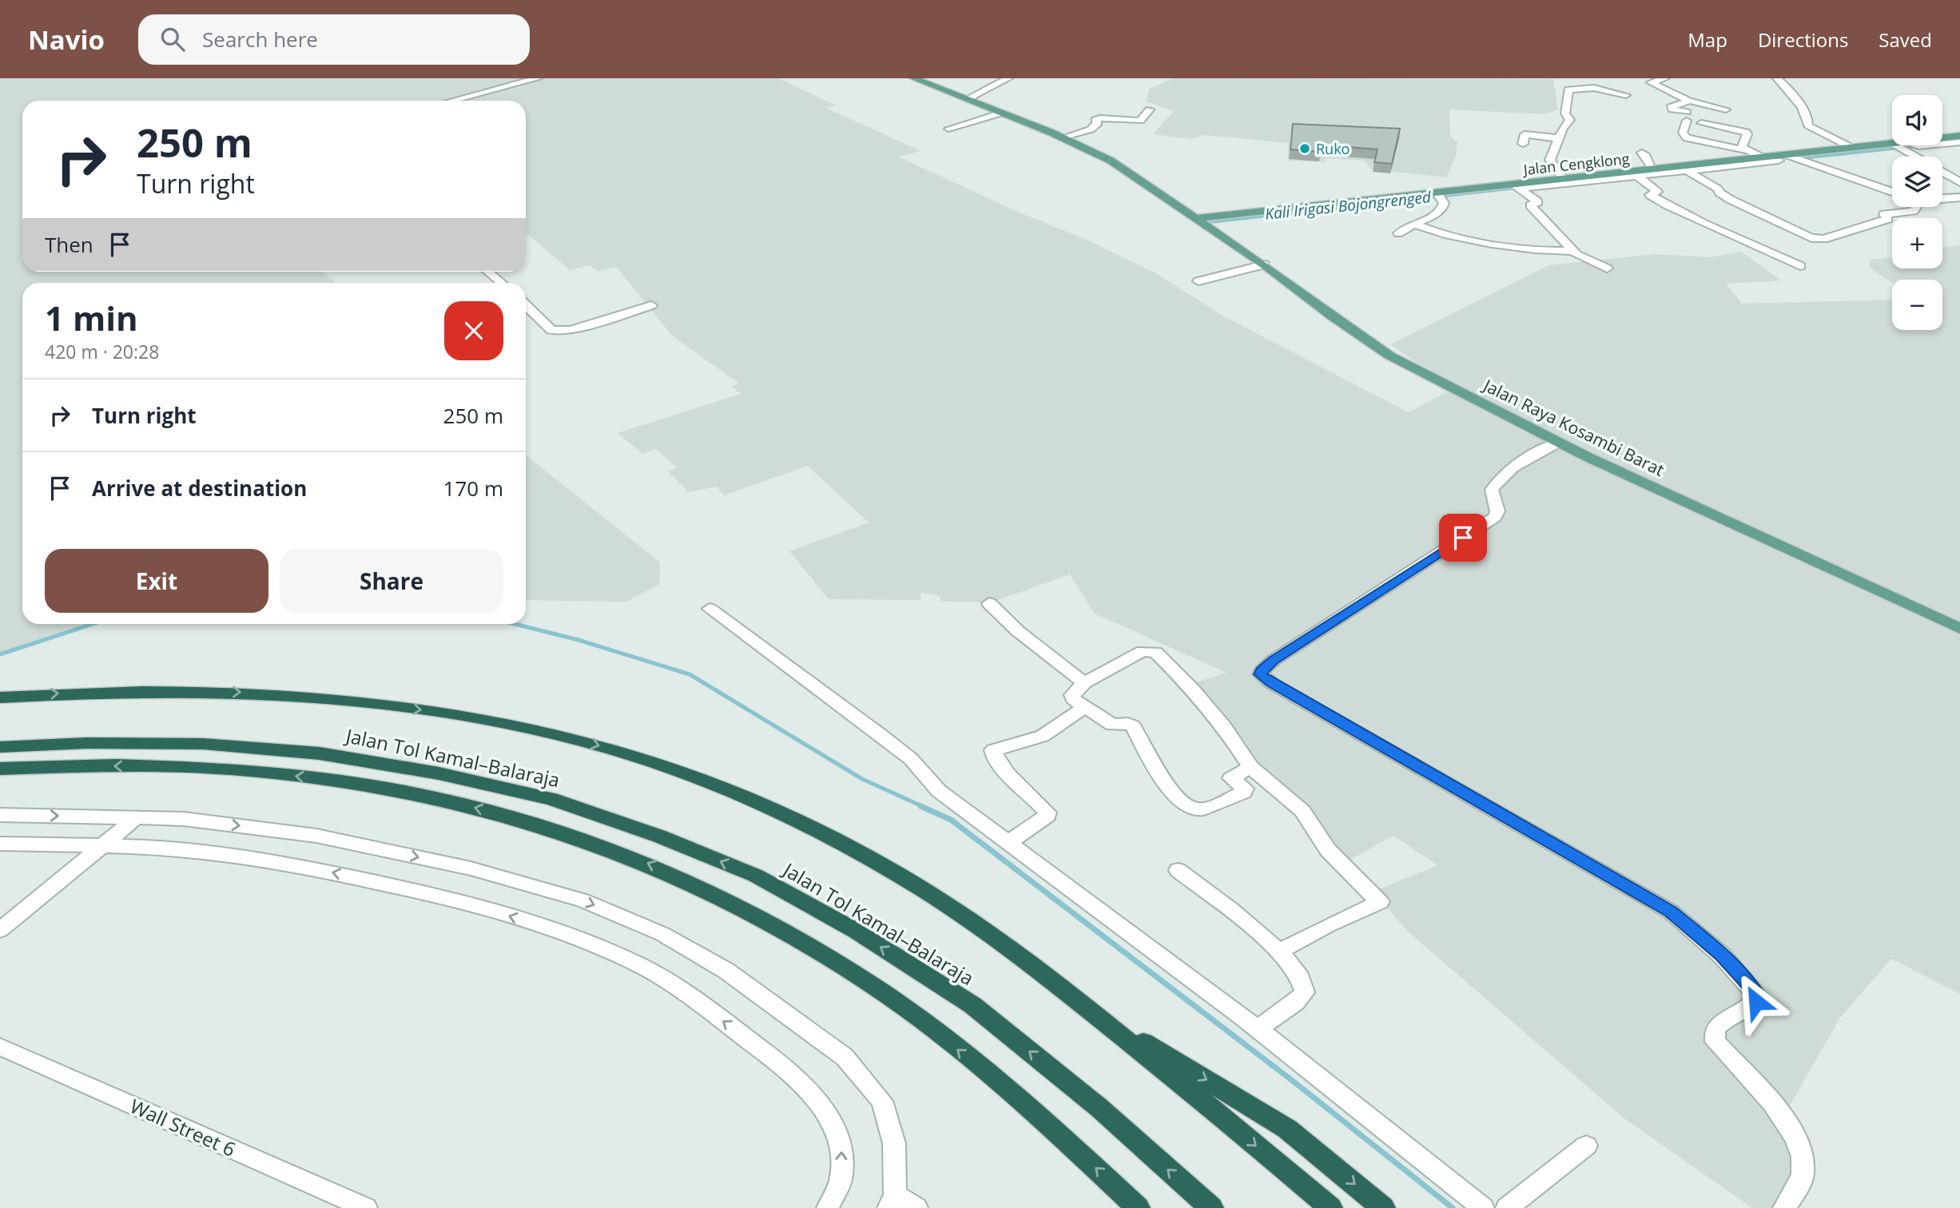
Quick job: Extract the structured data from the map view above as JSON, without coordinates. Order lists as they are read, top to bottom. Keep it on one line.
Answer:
{"streets":{"highway":["Jalan Tol Kamal–Balaraja"],"main road":["Jalan Cengklong","Jalan Raya Kosambi Barat"],"street":["Wall Street 6"]},"crossings":[["Jalan Cengklong","Jalan Raya Kosambi Barat"]],"water":["Kali Irigasi Bojongrenged"],"places":["Ruko"],"page":{"header":"Navio","search":"Search here","nav":["Map","Directions","Saved"],"map_buttons":["+","−"],"turn":["250 m","Turn right"],"then":"Then","heading":["1 min","420 m · 20:28"],"list":[{"name":"Turn right","value":"250 m"},{"name":"Arrive at destination","value":"170 m"}],"buttons":["Exit","Share"]}}
